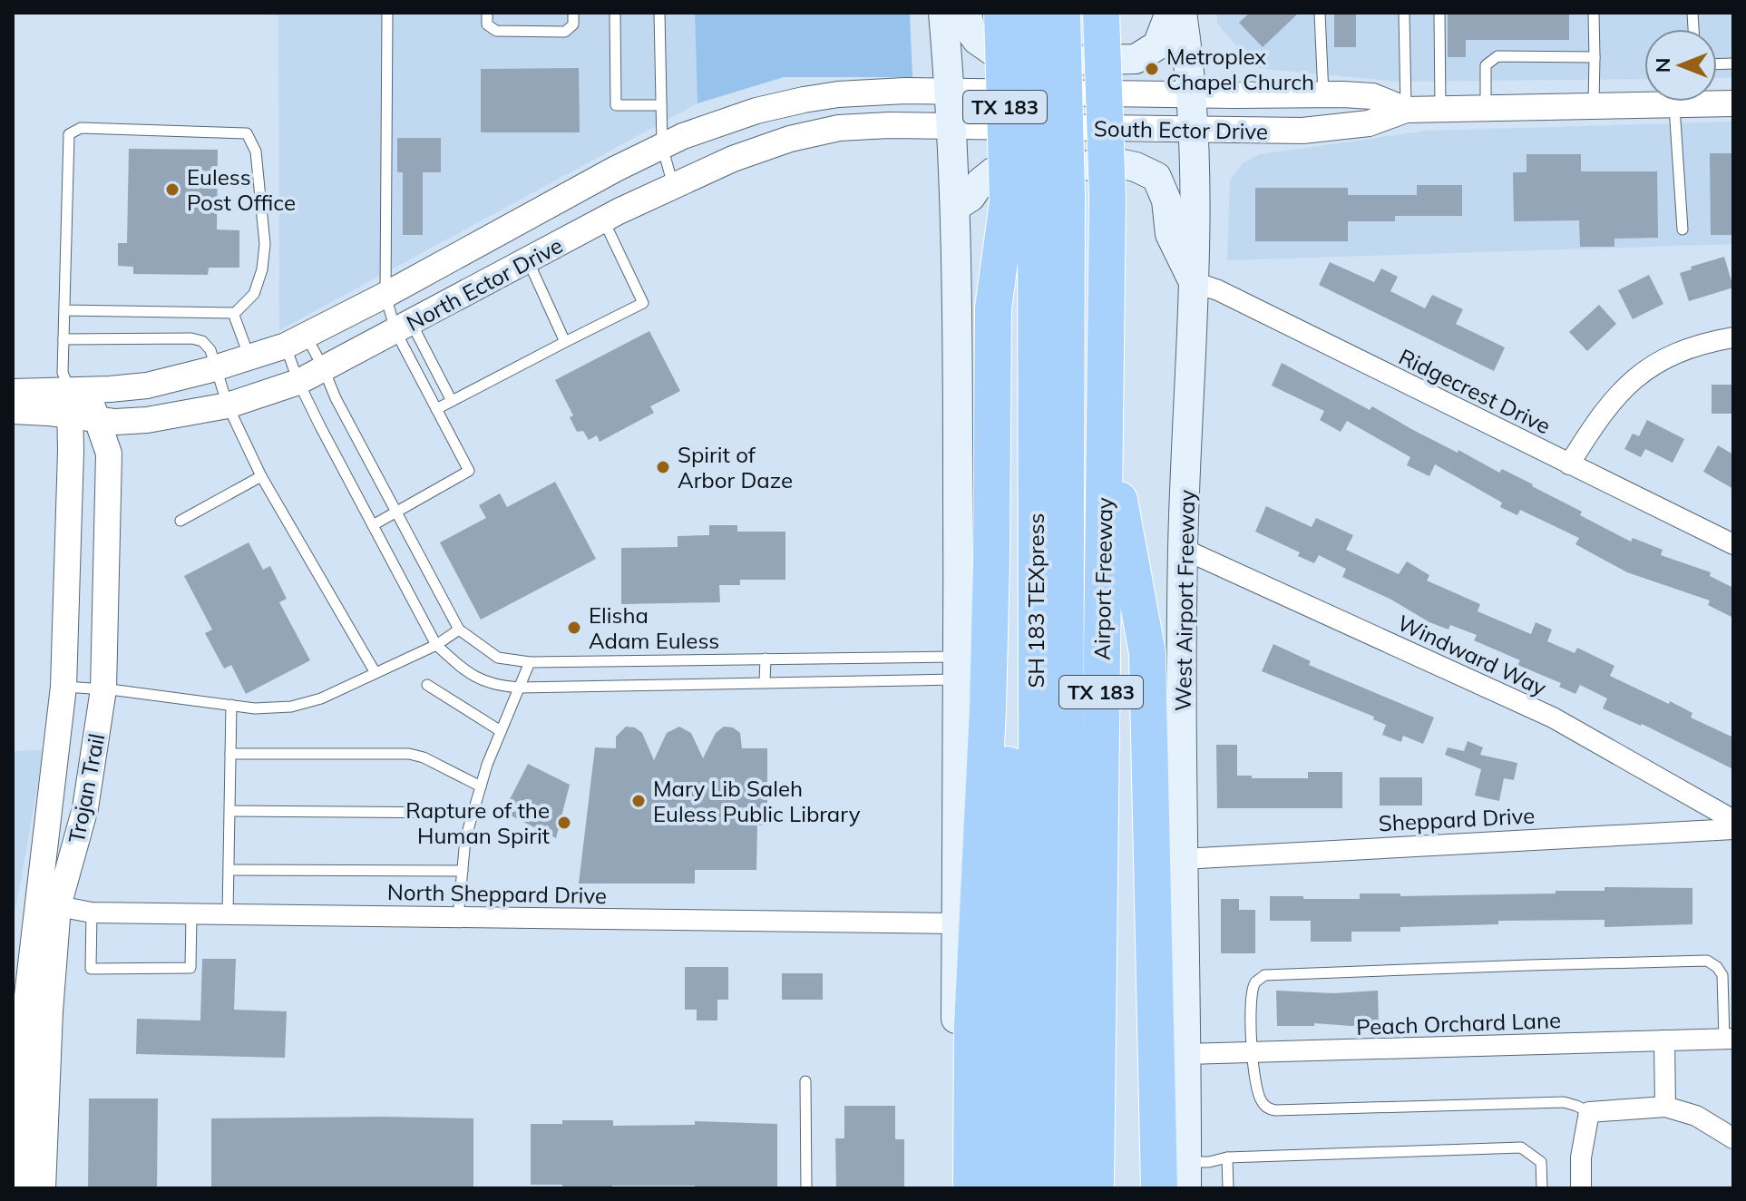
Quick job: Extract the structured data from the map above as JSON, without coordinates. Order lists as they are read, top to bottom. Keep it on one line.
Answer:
{"streets":{"highway":["TX 183","Airport Freeway","SH 183 TEXpress"],"main road":["West Airport Freeway"],"street":["South Ector Drive","North Ector Drive","Ridgecrest Drive","Windward Way","Trojan Trail","Sheppard Drive","North Sheppard Drive","Peach Orchard Lane"]},"crossings":[["TX 183","SH 183 TEXpress"],["South Ector Drive","North Ector Drive"],["South Ector Drive","West Airport Freeway"],["North Ector Drive","Trojan Trail"],["Ridgecrest Drive","West Airport Freeway"],["West Airport Freeway","Windward Way"],["West Airport Freeway","Sheppard Drive"],["West Airport Freeway","Peach Orchard Lane"],["Trojan Trail","North Sheppard Drive"]],"places":["Metroplex Chapel Church","Euless Post Office","Spirit of Arbor Daze","Elisha Adam Euless","Mary Lib Saleh Euless Public Library","Rapture of the Human Spirit"],"north":"left"}
